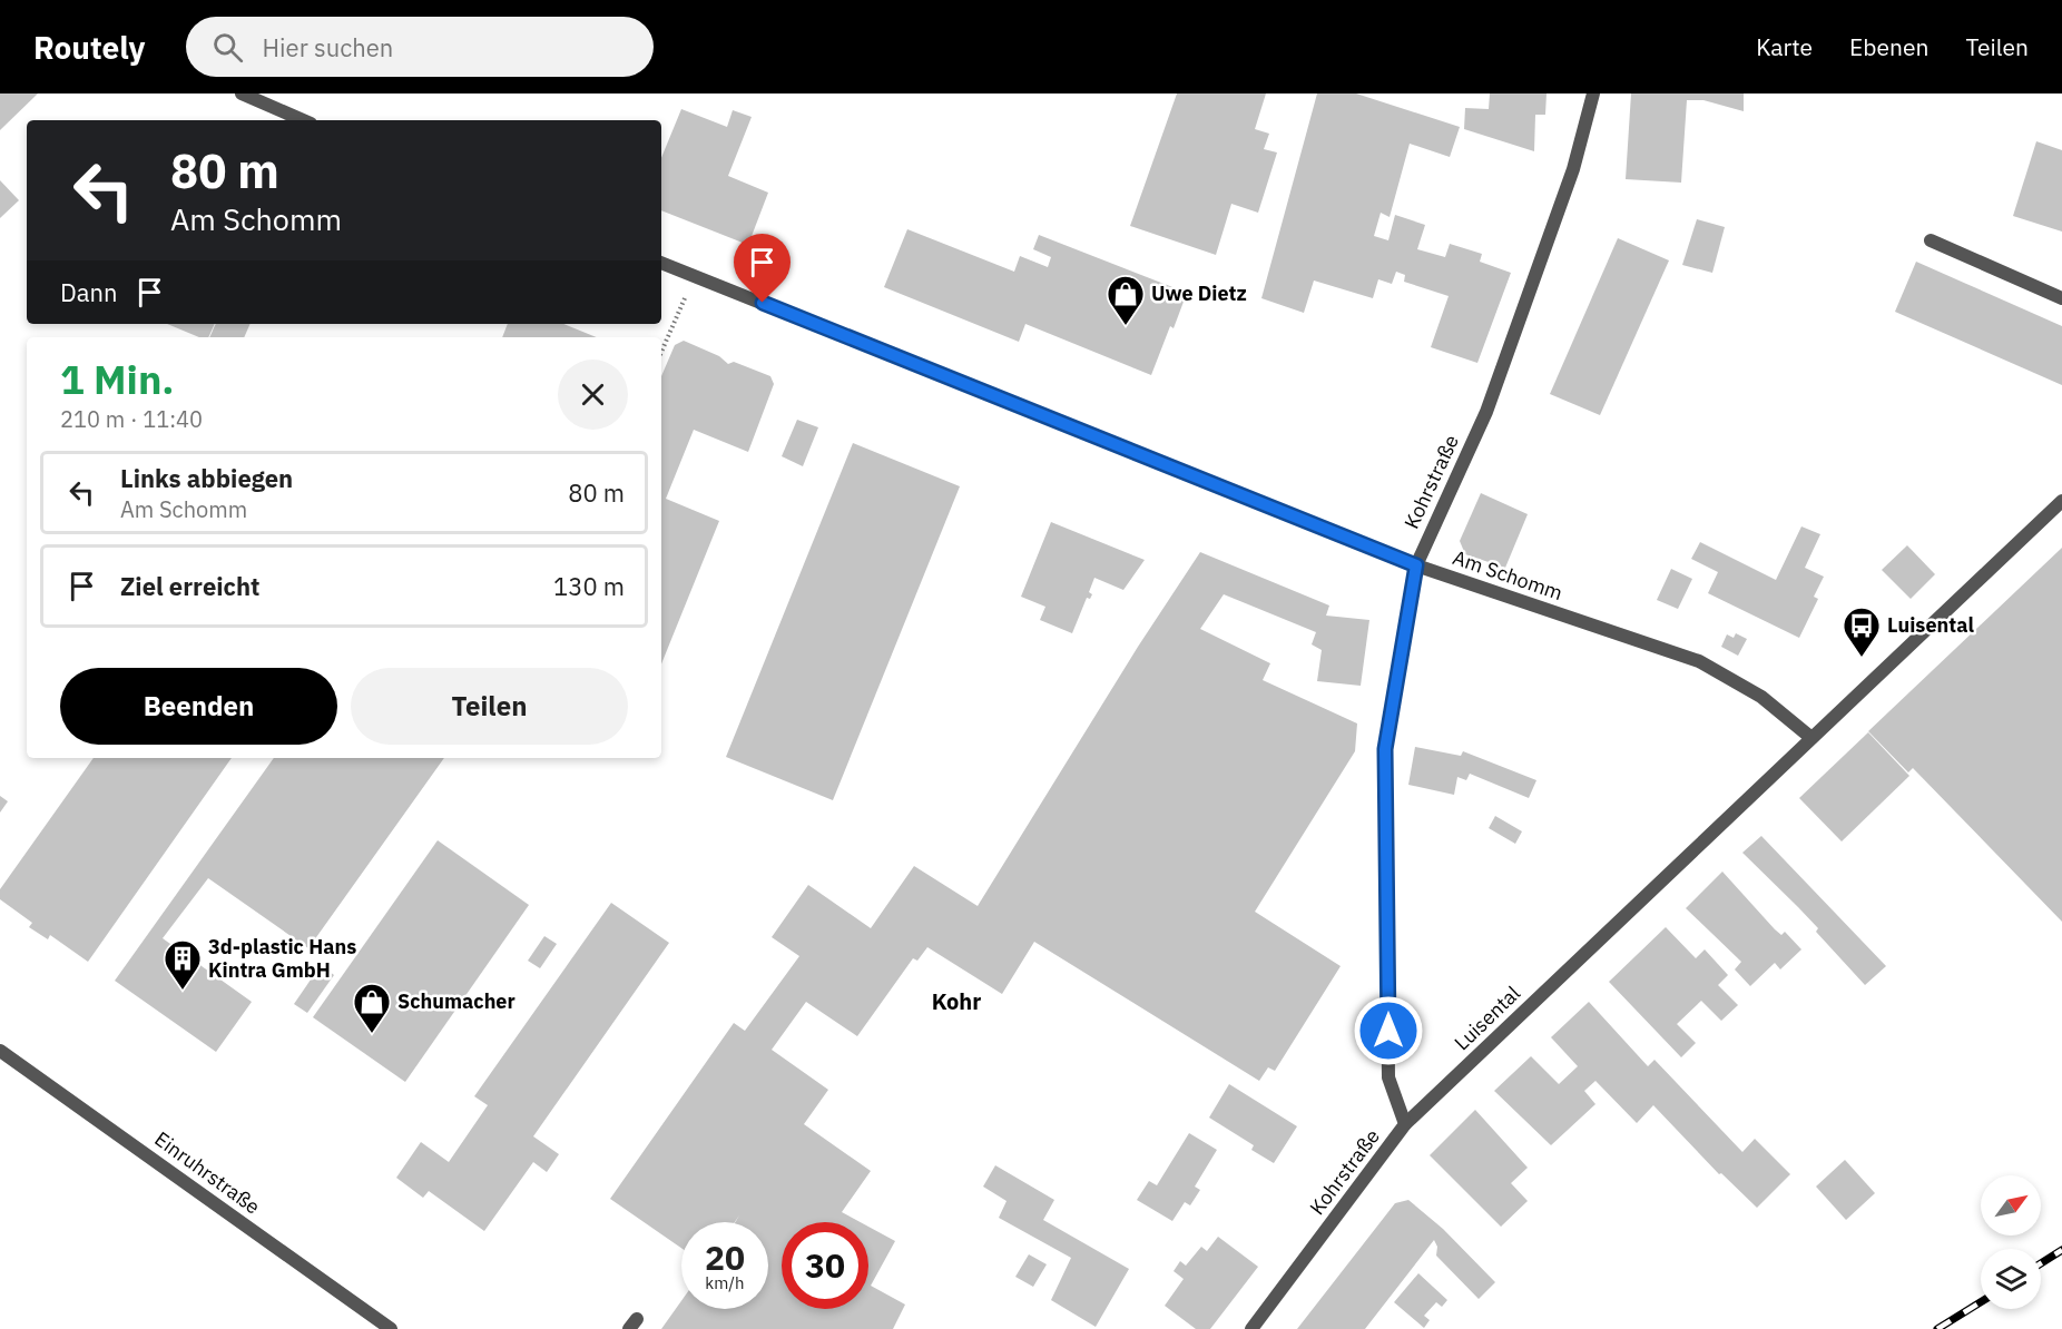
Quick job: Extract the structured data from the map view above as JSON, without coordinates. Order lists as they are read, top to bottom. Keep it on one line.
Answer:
{"streets":{"street":["Kohrstraße","Am Schomm","Luisental","Einruhrstraße"]},"crossings":[["Kohrstraße","Am Schomm"],["Kohrstraße","Luisental"],["Am Schomm","Luisental"]],"districts":["Kohr"],"places":{"shop":["Uwe Dietz","Schumacher"],"bus stop":["Luisental"],"building":["3d-plastic Hans Kintra GmbH"]},"north":"top right","page":{"header":"Routely","search":"Hier suchen","nav":["Karte","Ebenen","Teilen"],"turn":["80 m","Am Schomm"],"then":"Dann","heading":["1 Min.","210 m · 11:40"],"list":[{"name":"Links abbiegen","note":"Am Schomm","value":"80 m"},{"name":"Ziel erreicht","value":"130 m"}],"buttons":["Beenden","Teilen"],"speed":"20 km/h","limit":"30"}}
